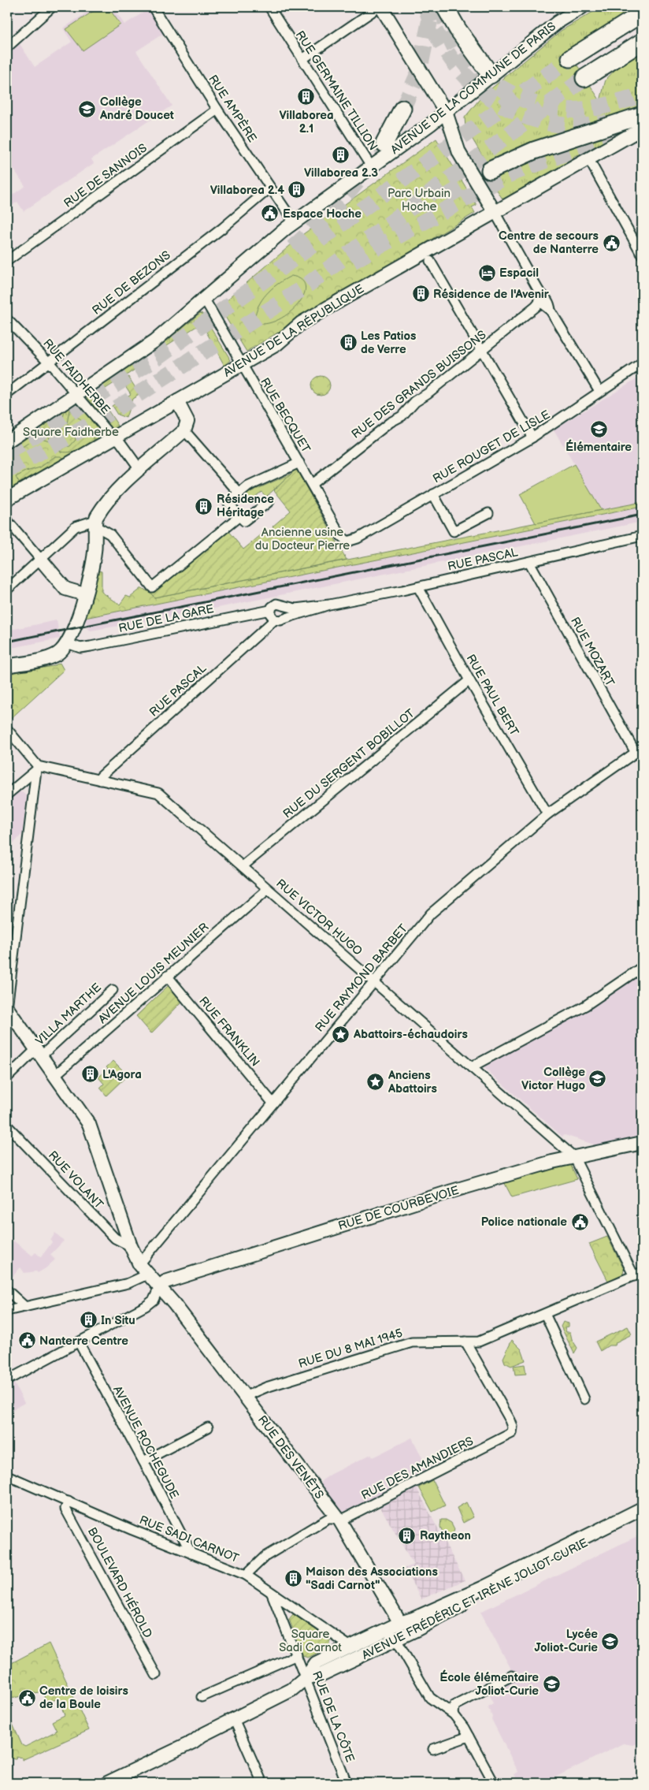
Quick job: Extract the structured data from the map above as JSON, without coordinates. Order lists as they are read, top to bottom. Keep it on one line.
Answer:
{"streets":{"main road":["AVENUE DE LA COMMUNE DE PARIS","AVENUE DE LA RÉPUBLIQUE","RUE DE COURBEVOIE","RUE DES VENÊTS","AVENUE FRÉDÉRIC ET IRÈNE JOLIOT-CURIE"],"street":["RUE GERMAINE TILLION","RUE AMPÈRE","RUE DE SANNOIS","RUE DE BEZONS","RUE FAIDHERBE","RUE DES GRANDS BUISSONS","RUE BECQUET","RUE ROUGET DE LISLE","RUE PASCAL","RUE DE LA GARE","RUE MOZART","RUE PAUL BERT","RUE DU SERGENT BOBILLOT","RUE VICTOR HUGO","AVENUE LOUIS MEUNIER","RUE RAYMOND BARBET","VILLA MARTHE","RUE FRANKLIN","RUE VOLANT","RUE DU 8 MAI 1945","AVENUE ROCHEGUDE","RUE DES AMANDIERS","RUE SADI CARNOT","BOULEVARD HÉROLD","RUE DE LA CÔTE"]},"crossings":[["AVENUE DE LA COMMUNE DE PARIS","RUE GERMAINE TILLION"],["AVENUE DE LA COMMUNE DE PARIS","RUE AMPÈRE"],["AVENUE DE LA COMMUNE DE PARIS","RUE FAIDHERBE"],["AVENUE DE LA COMMUNE DE PARIS","RUE BECQUET"],["RUE AMPÈRE","RUE DE SANNOIS"],["RUE AMPÈRE","RUE DE BEZONS"],["RUE DE BEZONS","RUE FAIDHERBE"],["AVENUE DE LA RÉPUBLIQUE","RUE FAIDHERBE"],["AVENUE DE LA RÉPUBLIQUE","RUE BECQUET"],["RUE DES GRANDS BUISSONS","RUE BECQUET"],["RUE BECQUET","RUE ROUGET DE LISLE"],["RUE PASCAL","RUE DE LA GARE"],["RUE PASCAL","RUE MOZART"],["RUE PASCAL","RUE PAUL BERT"],["RUE PASCAL","RUE VICTOR HUGO"],["RUE MOZART","RUE RAYMOND BARBET"],["RUE PAUL BERT","RUE DU SERGENT BOBILLOT"],["RUE PAUL BERT","RUE RAYMOND BARBET"],["RUE DU SERGENT BOBILLOT","RUE VICTOR HUGO"],["RUE VICTOR HUGO","AVENUE LOUIS MEUNIER"],["RUE VICTOR HUGO","RUE RAYMOND BARBET"],["RUE VICTOR HUGO","RUE DE COURBEVOIE"],["AVENUE LOUIS MEUNIER","RUE FRANKLIN"],["RUE RAYMOND BARBET","RUE FRANKLIN"],["RUE RAYMOND BARBET","RUE DES VENÊTS"],["RUE DE COURBEVOIE","RUE DES VENÊTS"],["RUE DU 8 MAI 1945","RUE DES VENÊTS"],["RUE DU 8 MAI 1945","RUE DES AMANDIERS"],["AVENUE ROCHEGUDE","RUE SADI CARNOT"],["RUE DES VENÊTS","RUE DES AMANDIERS"],["RUE DES VENÊTS","AVENUE FRÉDÉRIC ET IRÈNE JOLIOT-CURIE"],["RUE DES AMANDIERS","RUE SADI CARNOT"],["RUE SADI CARNOT","BOULEVARD HÉROLD"],["RUE SADI CARNOT","AVENUE FRÉDÉRIC ET IRÈNE JOLIOT-CURIE"],["RUE SADI CARNOT","RUE DE LA CÔTE"],["AVENUE FRÉDÉRIC ET IRÈNE JOLIOT-CURIE","RUE DE LA CÔTE"]],"parks":["Parc Urbain Hoche","Square Faidherbe","Ancienne usine du Docteur Pierre","Square Sadi Carnot"],"places":{"building":["Villaborea 2.1","Villaborea 2.3","Villaborea 2.4","Résidence de l'Avenir","Les Patios de Verre","Résidence Héritage","L'Agora","In Situ","Raytheon","Maison des Associations \"Sadi Carnot\""],"school or university":["Collège André Doucet","Élémentaire","Collège Victor Hugo","Lycée Joliot-Curie","École élémentaire Joliot-Curie"],"public building":["Espace Hoche","Centre de secours de Nanterre","Police nationale","Nanterre Centre","Centre de loisirs de la Boule"],"hotel":["Espacil"],"place":["Abattoirs-échaudoirs","Anciens Abattoirs"]}}
